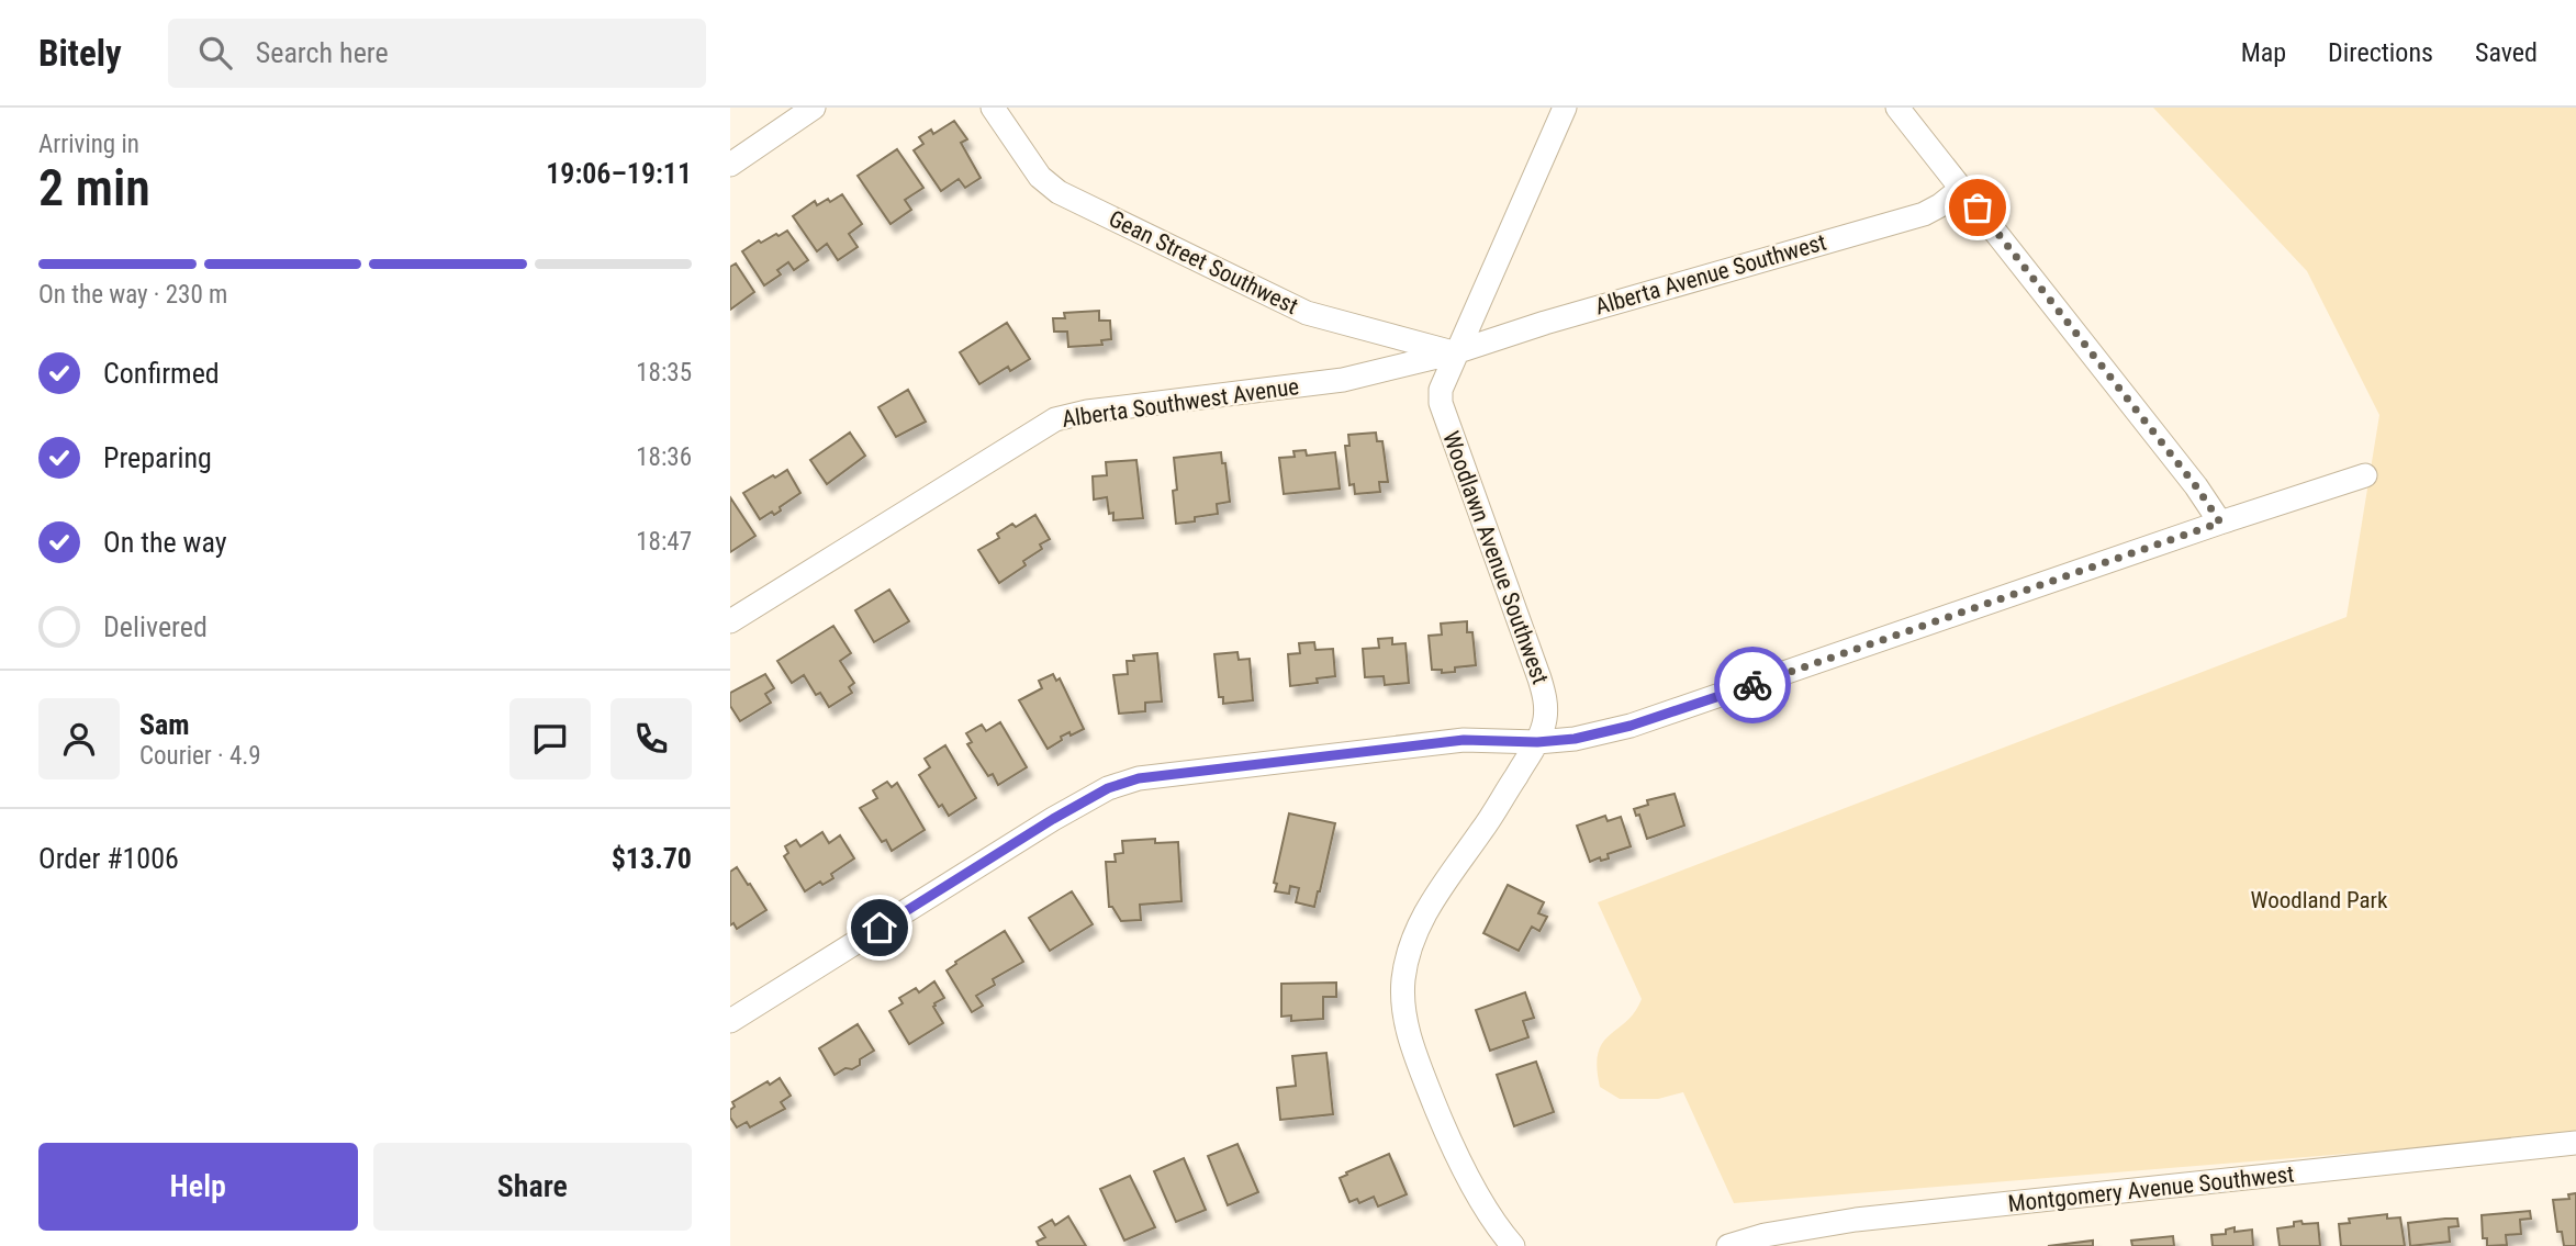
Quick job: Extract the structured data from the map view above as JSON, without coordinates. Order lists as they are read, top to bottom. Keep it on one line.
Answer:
{"streets":{"street":["Gean Street Southwest","Alberta Avenue Southwest","Alberta Southwest Avenue","Woodlawn Avenue Southwest","Montgomery Avenue Southwest"]},"crossings":[["Gean Street Southwest","Alberta Avenue Southwest"],["Gean Street Southwest","Alberta Southwest Avenue"],["Gean Street Southwest","Woodlawn Avenue Southwest"],["Alberta Avenue Southwest","Alberta Southwest Avenue"],["Alberta Avenue Southwest","Woodlawn Avenue Southwest"],["Alberta Southwest Avenue","Woodlawn Avenue Southwest"]],"parks":["Woodland Park"],"page":{"header":"Bitely","search":"Search here","nav":["Map","Directions","Saved"],"heading":["2 min","Arriving in","19:06–19:11"],"panel":["Sam","Courier · 4.9","Order #1006","$13.70"],"bar":"On the way · 230 m","list":[["Confirmed","18:35"],["Preparing","18:36"],["On the way","18:47"],"Delivered"],"buttons":["Help","Share"]}}
